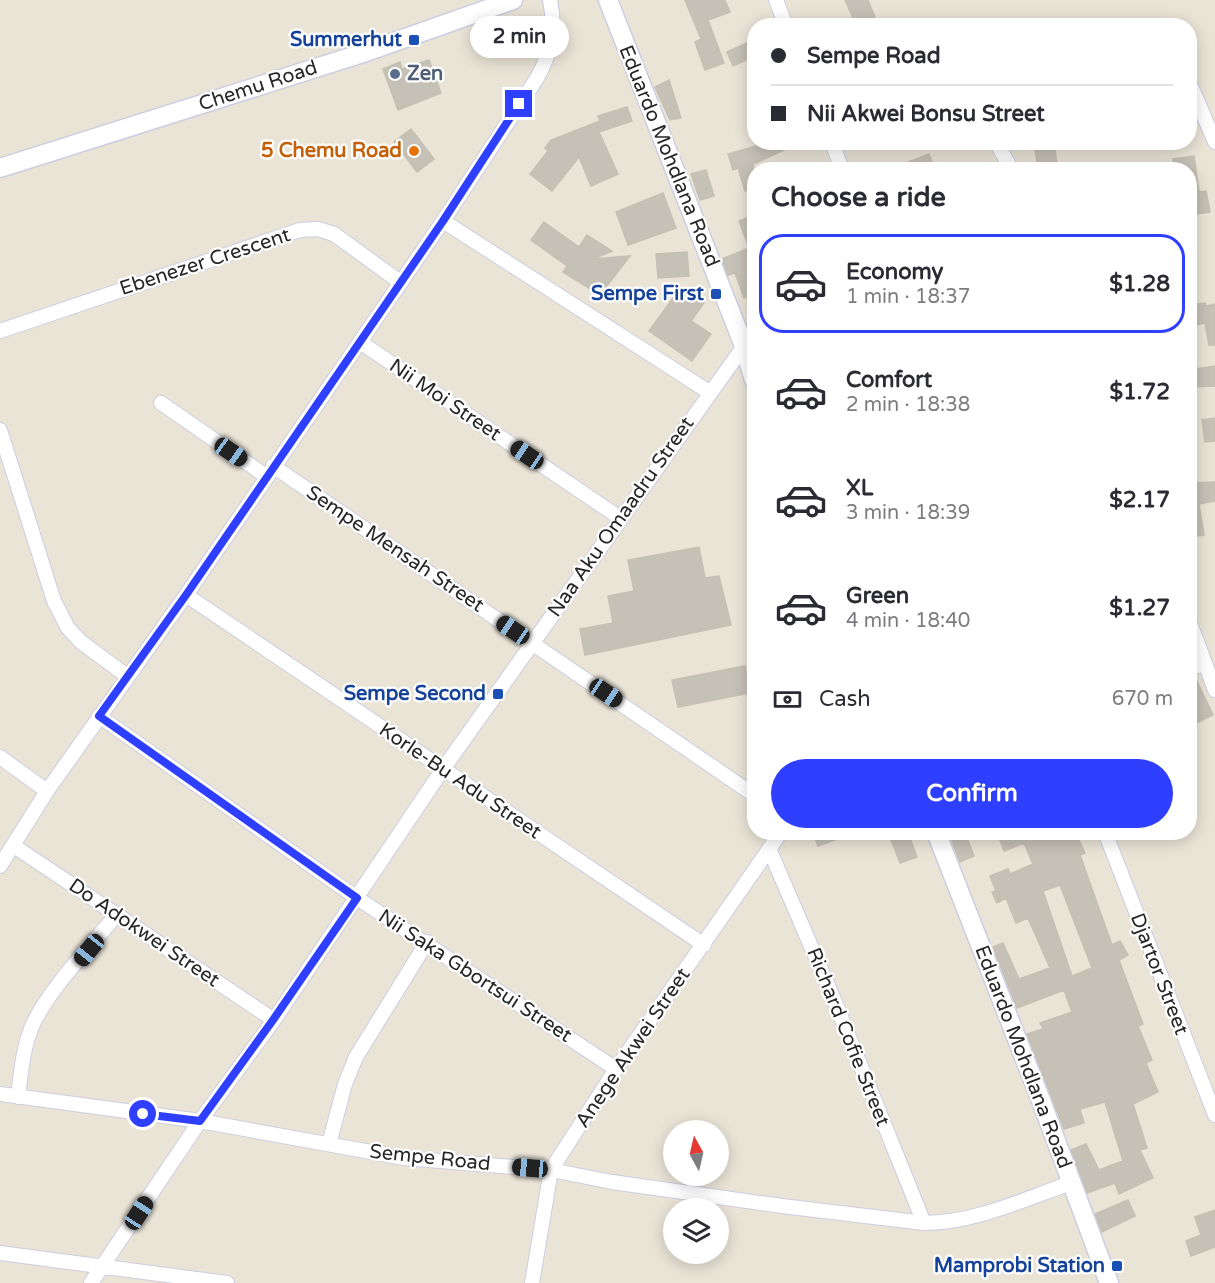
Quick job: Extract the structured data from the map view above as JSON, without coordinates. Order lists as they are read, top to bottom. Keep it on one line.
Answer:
{"streets":{"main road":["Chemu Road","Eduardo Mohdlana Road"],"street":["Ebenezer Crescent","Nii Moi Street","Naa Aku Omaadru Street","Sempe Mensah Street","Korle-Bu Adu Street","Do Adokwei Street","Djartor Street","Nii Saka Gbortsui Street","Richard Cofie Street","Anege Akwei Street","Sempe Road"]},"crossings":[["Eduardo Mohdlana Road","Naa Aku Omaadru Street"],["Eduardo Mohdlana Road","Sempe Road"],["Nii Moi Street","Naa Aku Omaadru Street"],["Naa Aku Omaadru Street","Sempe Mensah Street"],["Naa Aku Omaadru Street","Korle-Bu Adu Street"],["Naa Aku Omaadru Street","Do Adokwei Street"],["Naa Aku Omaadru Street","Nii Saka Gbortsui Street"],["Naa Aku Omaadru Street","Sempe Road"],["Korle-Bu Adu Street","Anege Akwei Street"],["Nii Saka Gbortsui Street","Anege Akwei Street"],["Richard Cofie Street","Anege Akwei Street"],["Richard Cofie Street","Sempe Road"],["Anege Akwei Street","Sempe Road"]],"places":{"transit":["Summerhut","Sempe First","Sempe Second","Mamprobi Station"],"other":["Zen","5 Chemu Road"]},"north":"top","page":{"bubble":"2 min","banner":["Sempe Road","Nii Akwei Bonsu Street"],"heading":"Choose a ride","list":[{"name":"Economy","note":"1 min · 18:37","value":"$1.28"},{"name":"Comfort","note":"2 min · 18:38","value":"$1.72"},{"name":"XL","note":"3 min · 18:39","value":"$2.17"},{"name":"Green","note":"4 min · 18:40","value":"$1.27"}],"pay":["Cash","670 m"],"buttons":"Confirm"}}
